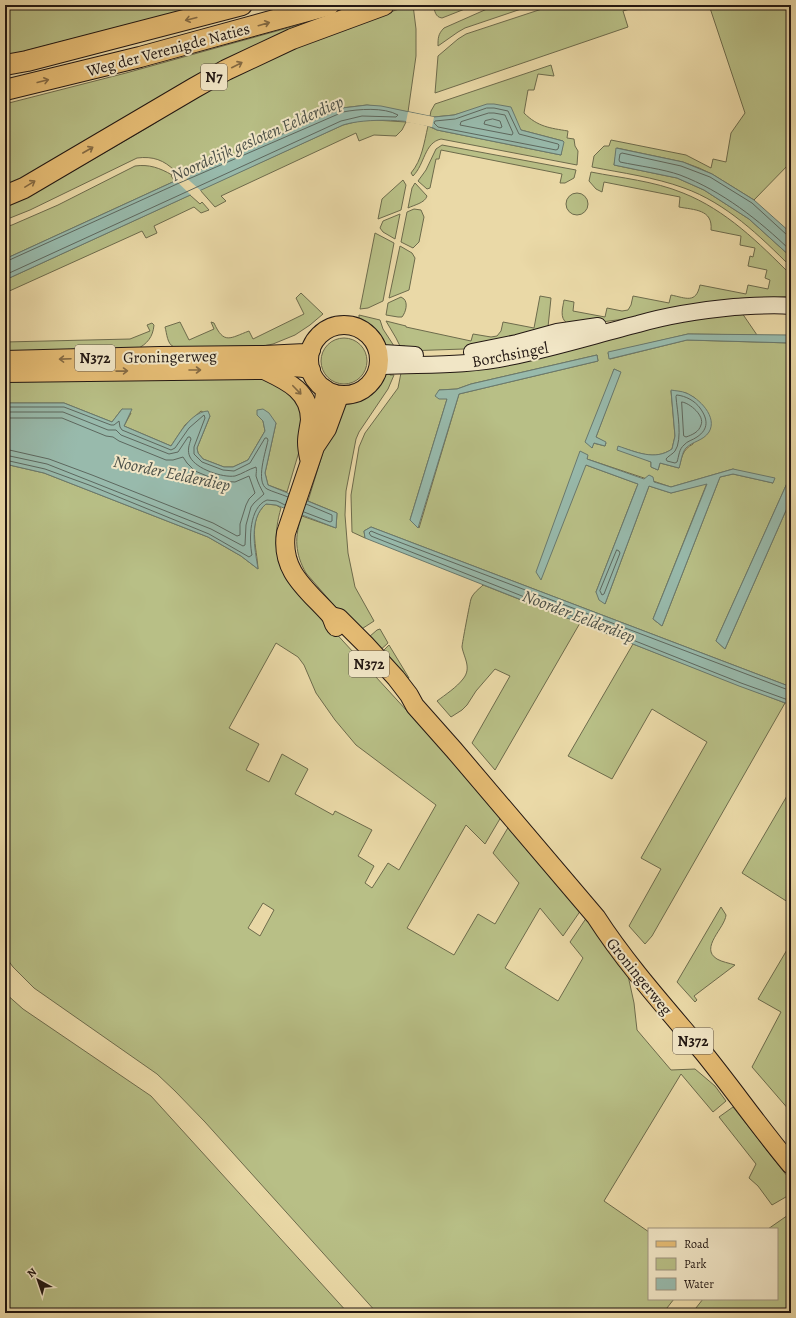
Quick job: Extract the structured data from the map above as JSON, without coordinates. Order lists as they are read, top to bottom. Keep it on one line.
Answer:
{"streets":{"highway":["Weg der Verenigde Naties","N7"],"main road":["Borchsingel","Groningerweg","N372"]},"crossings":[["Borchsingel","Groningerweg"],["Groningerweg","N372"]],"water":["Noordelijk gesloten Eelderdiep","Noorder Eelderdiep"],"legend":["Road","Park","Water"],"north":"top left"}
